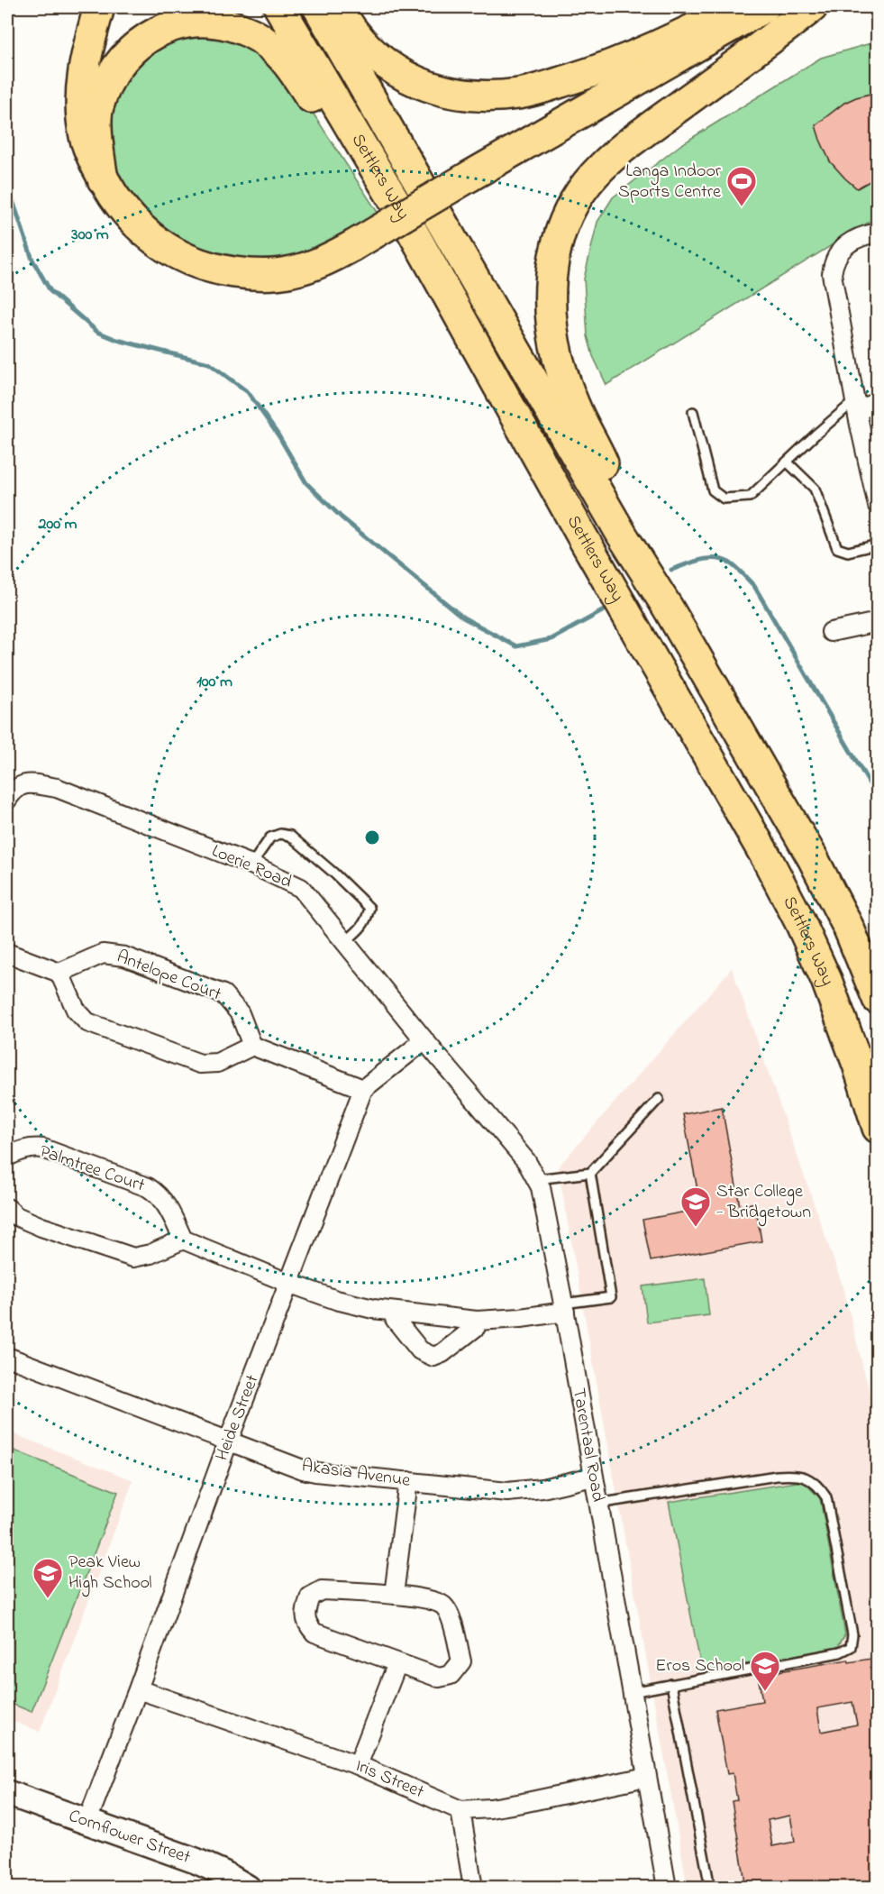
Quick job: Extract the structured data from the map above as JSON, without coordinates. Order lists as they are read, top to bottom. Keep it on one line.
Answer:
{"streets":{"highway":["Settlers Way"],"street":["Loerie Road","Antelope Court","Palmtree Court","Heide Street","Tarentaal Road","Akasia Avenue","Iris Street","Cornflower Street"]},"crossings":[["Loerie Road","Tarentaal Road"],["Heide Street","Akasia Avenue"],["Heide Street","Iris Street"],["Heide Street","Cornflower Street"],["Tarentaal Road","Akasia Avenue"],["Tarentaal Road","Iris Street"]],"places":{"sports":["Langa Indoor Sports Centre"],"school or university":["Star College - Bridgetown","Peak View High School","Eros School"]},"rings":["300 m","200 m","100 m"]}
